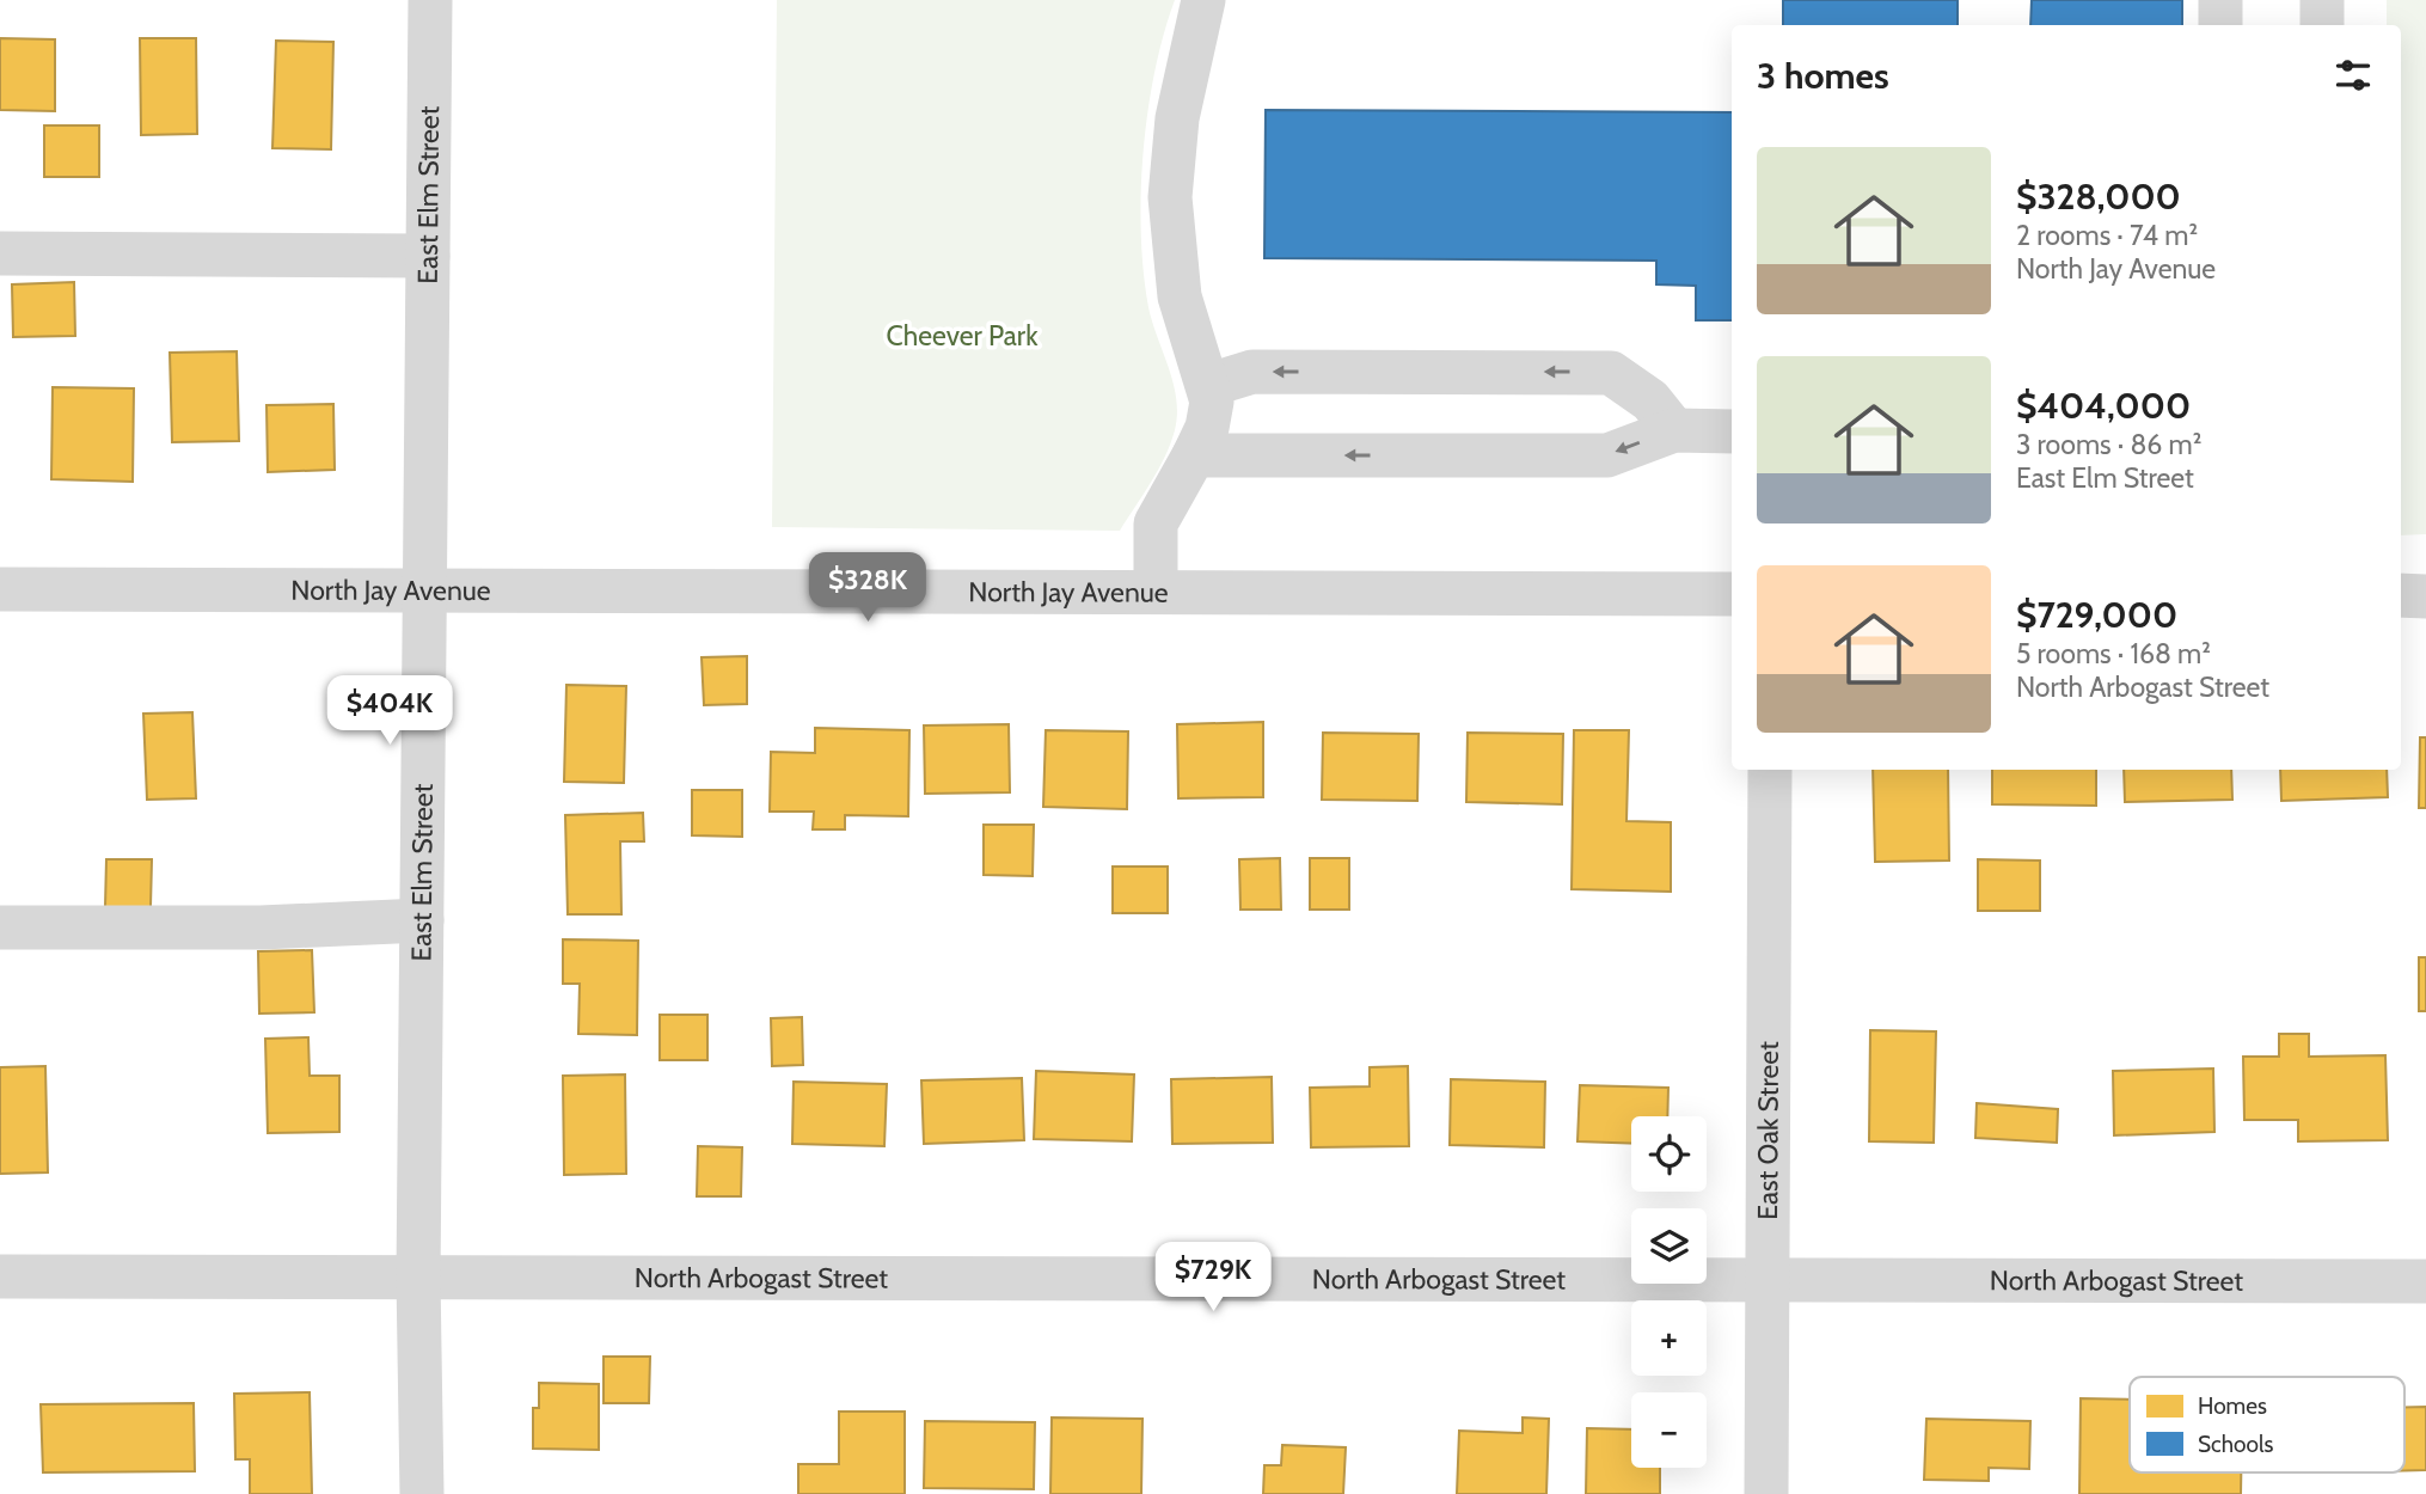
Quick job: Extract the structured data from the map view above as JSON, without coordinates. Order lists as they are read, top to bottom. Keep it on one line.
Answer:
{"streets":{"street":["East Elm Street","North Jay Avenue","East Oak Street","North Arbogast Street"]},"crossings":[["East Elm Street","North Jay Avenue"],["East Elm Street","North Arbogast Street"],["East Oak Street","North Arbogast Street"]],"parks":["Cheever Park"],"legend":["Homes","Schools"],"page":{"heading":"3 homes","list":[{"name":"$328,000","note":"2 rooms · 74 m² · North Jay Avenue"},{"name":"$404,000","note":"3 rooms · 86 m² · East Elm Street"},{"name":"$729,000","note":"5 rooms · 168 m² · North Arbogast Street"}],"price":["$328K","$404K","$729K"],"map_buttons":["+","−"]}}
